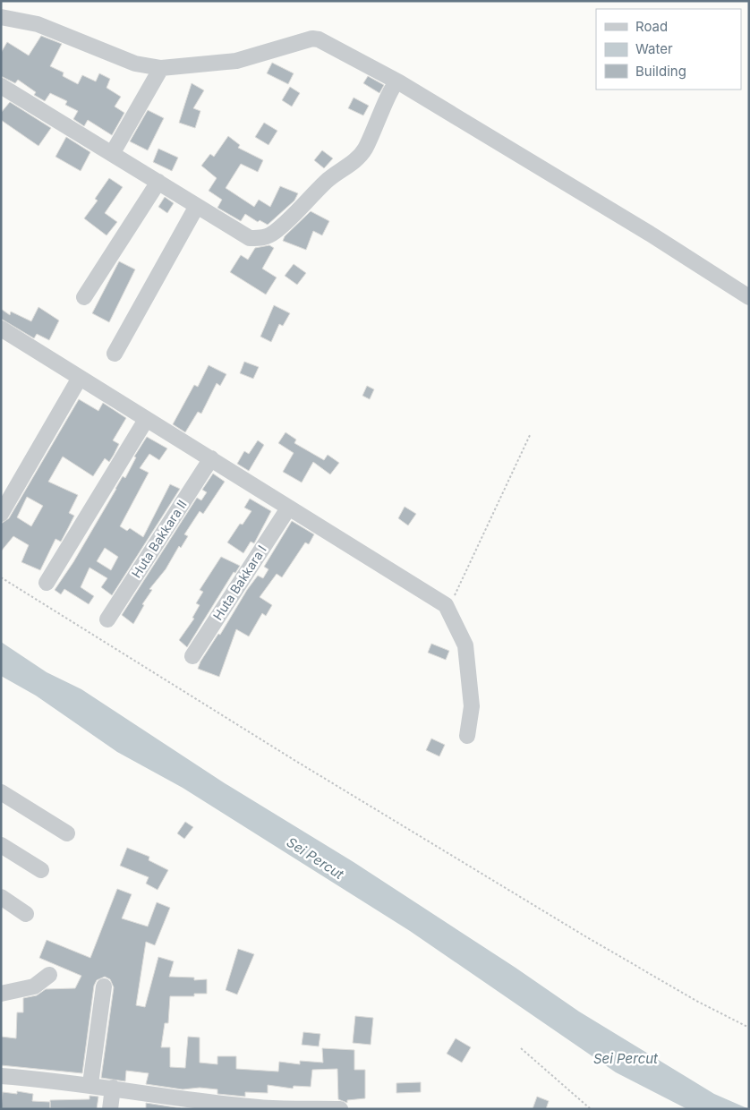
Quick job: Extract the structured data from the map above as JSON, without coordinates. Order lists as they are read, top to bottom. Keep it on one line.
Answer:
{"streets":{"street":["Huta Bakkara II","Huta Bakkara I"]},"water":["Sei Percut"],"legend":["Road","Water","Building"]}
